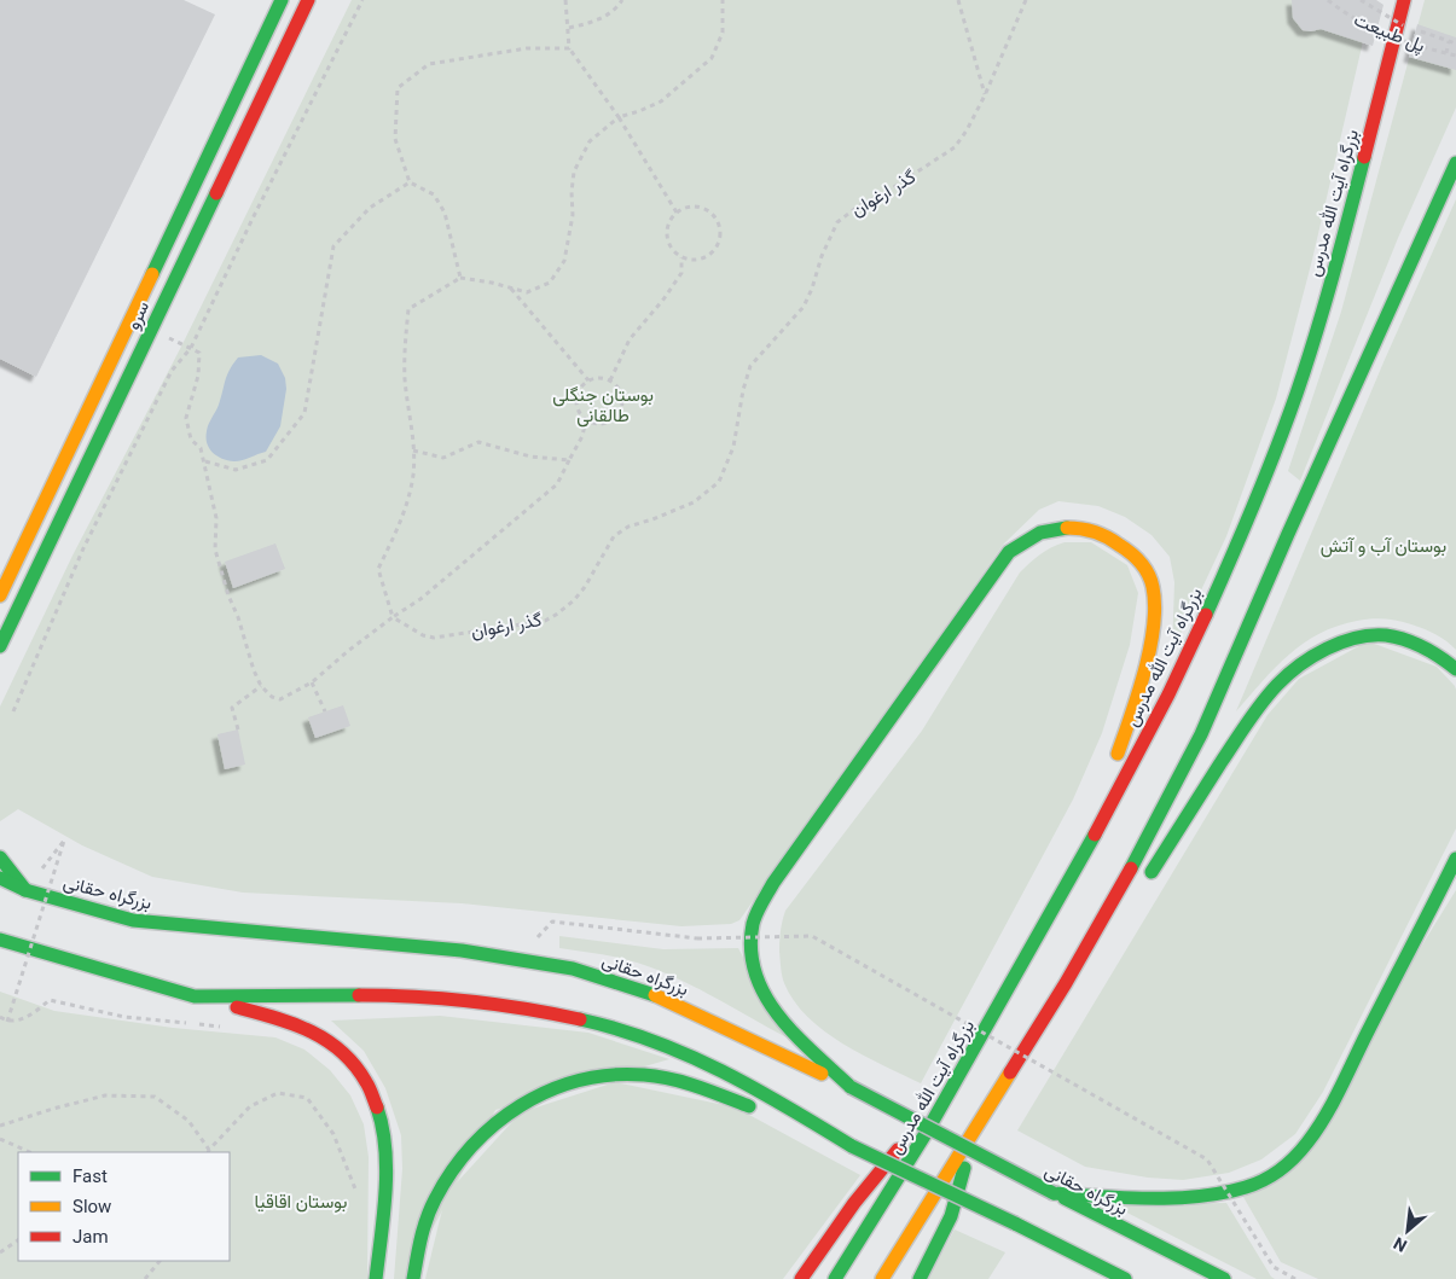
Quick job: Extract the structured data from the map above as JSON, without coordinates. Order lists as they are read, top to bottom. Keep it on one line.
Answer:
{"streets":{"main road":["بزرگراه آیت الله مدرس","سرو","بزرگراه حقانی"],"path":["پل طبیعت","گذر ارغوان"]},"parks":["بوستان جنگلی طالقانی","بوستان آب و آتش","بوستان اقاقیا"],"legend":["Fast","Slow","Jam"],"north":"bottom left"}
